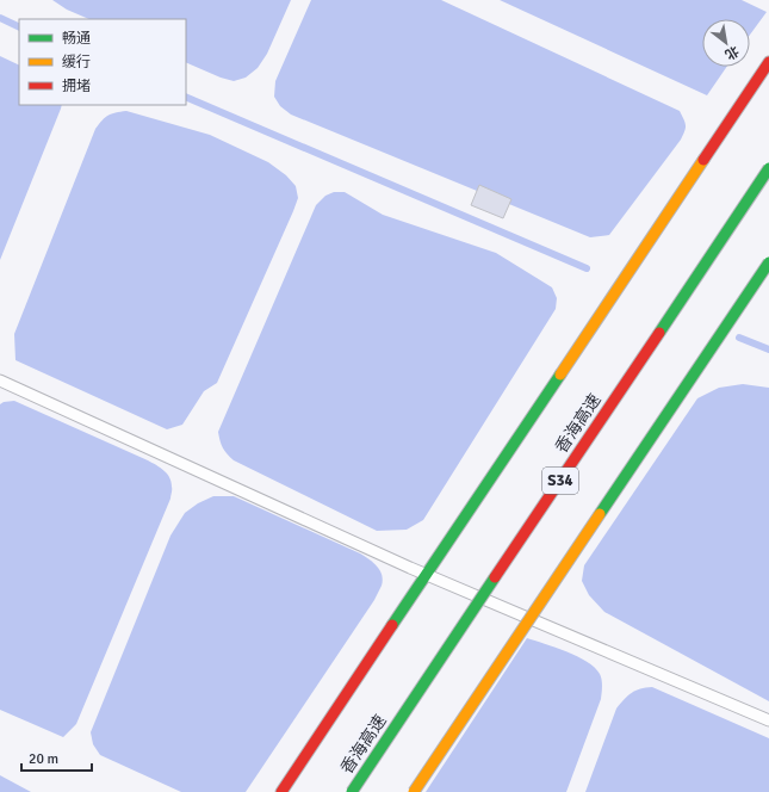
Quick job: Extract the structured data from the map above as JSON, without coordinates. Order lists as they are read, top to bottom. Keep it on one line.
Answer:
{"streets":{"main road":["香海高速","S34"]},"legend":["畅通","缓行","拥堵"],"scale_bar":"20 m","north":"bottom right"}
